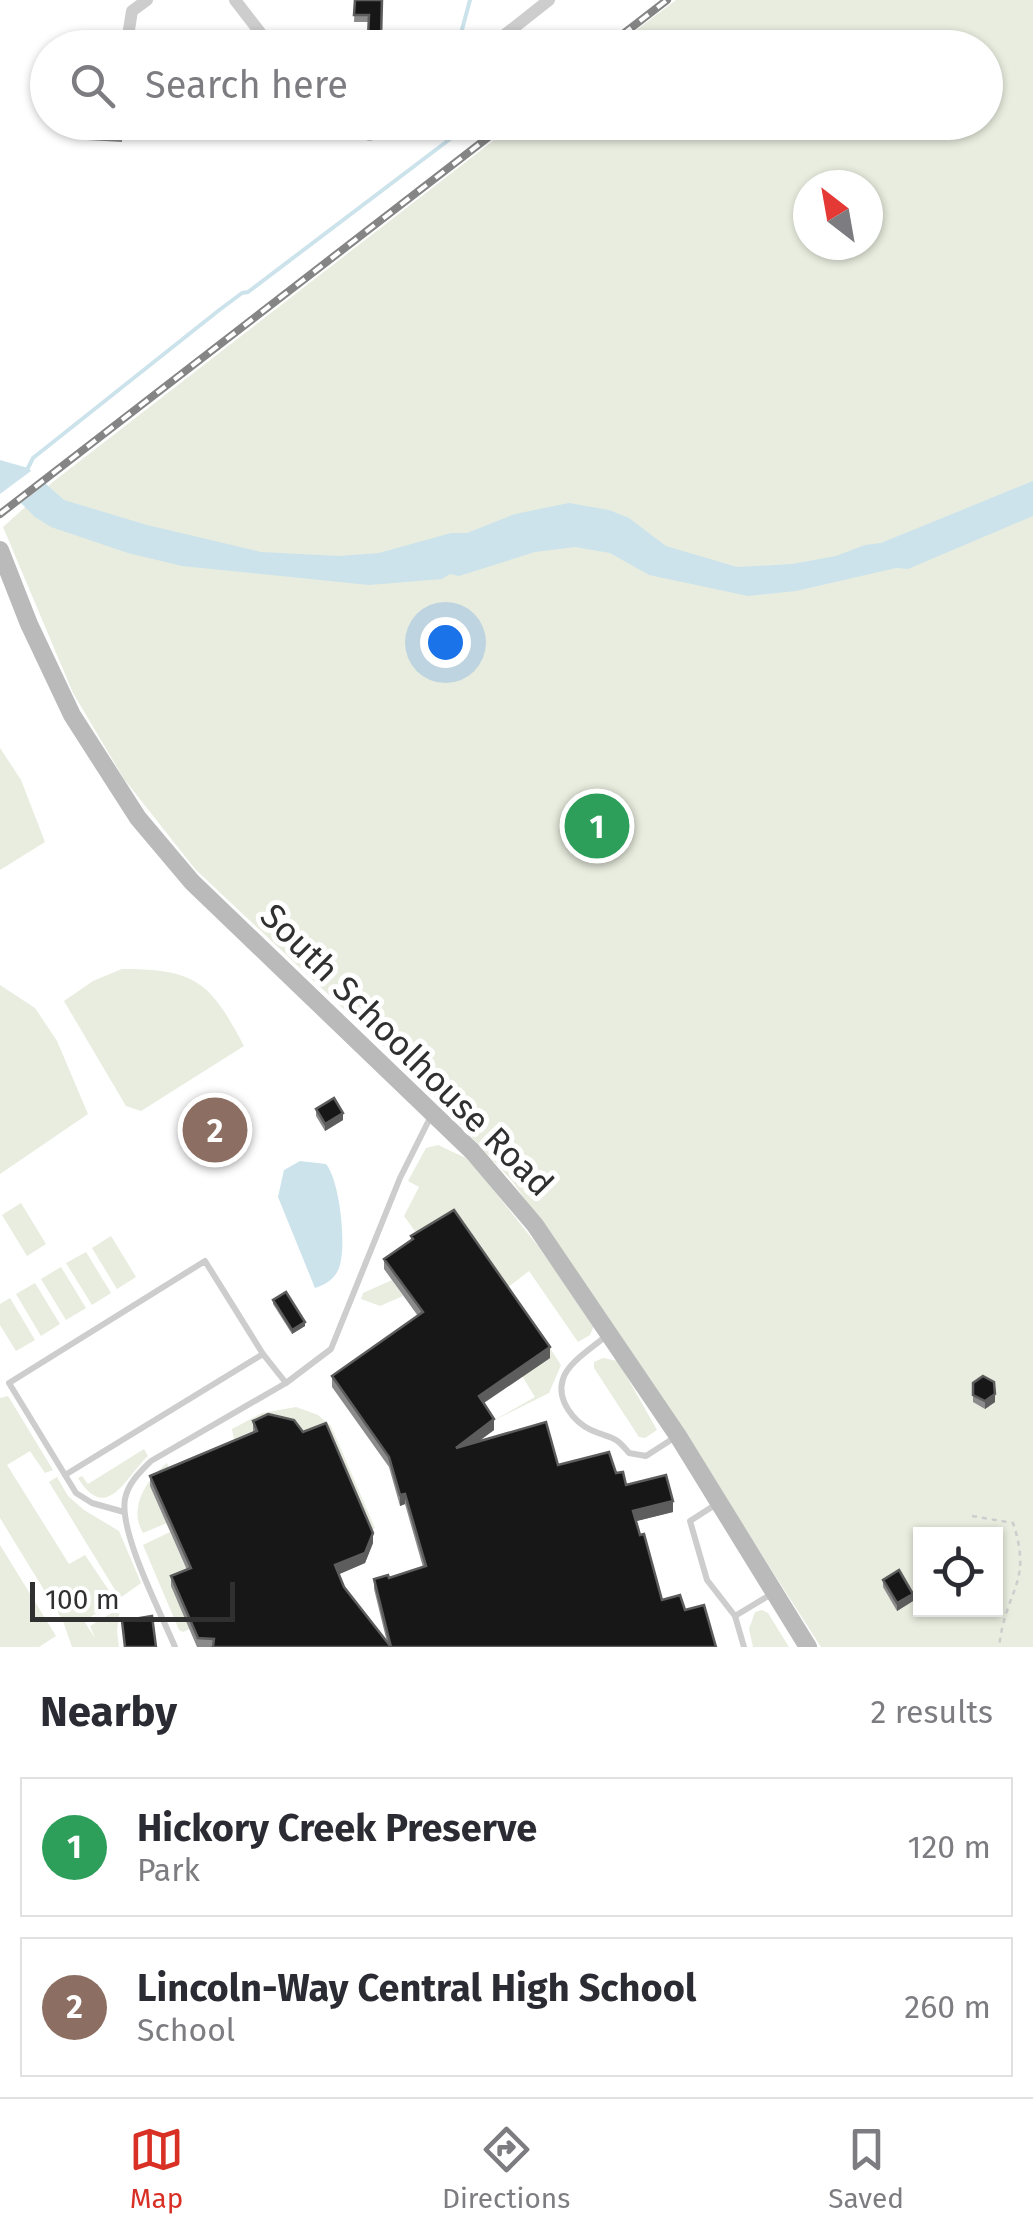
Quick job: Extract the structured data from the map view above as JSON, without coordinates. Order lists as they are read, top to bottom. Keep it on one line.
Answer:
{"streets":{"street":["South Schoolhouse Road"]},"scale_bar":"100 m","north":"top left","page":{"search":"Search here","pins":["1","2"],"scale":"100 m","heading":["Nearby","2 results"],"list":[{"mark":"1","name":"Hickory Creek Preserve","note":"Park","value":"120 m"},{"mark":"2","name":"Lincoln-Way Central High School","note":"School","value":"260 m"}],"nav":["Map","Directions","Saved"]}}
